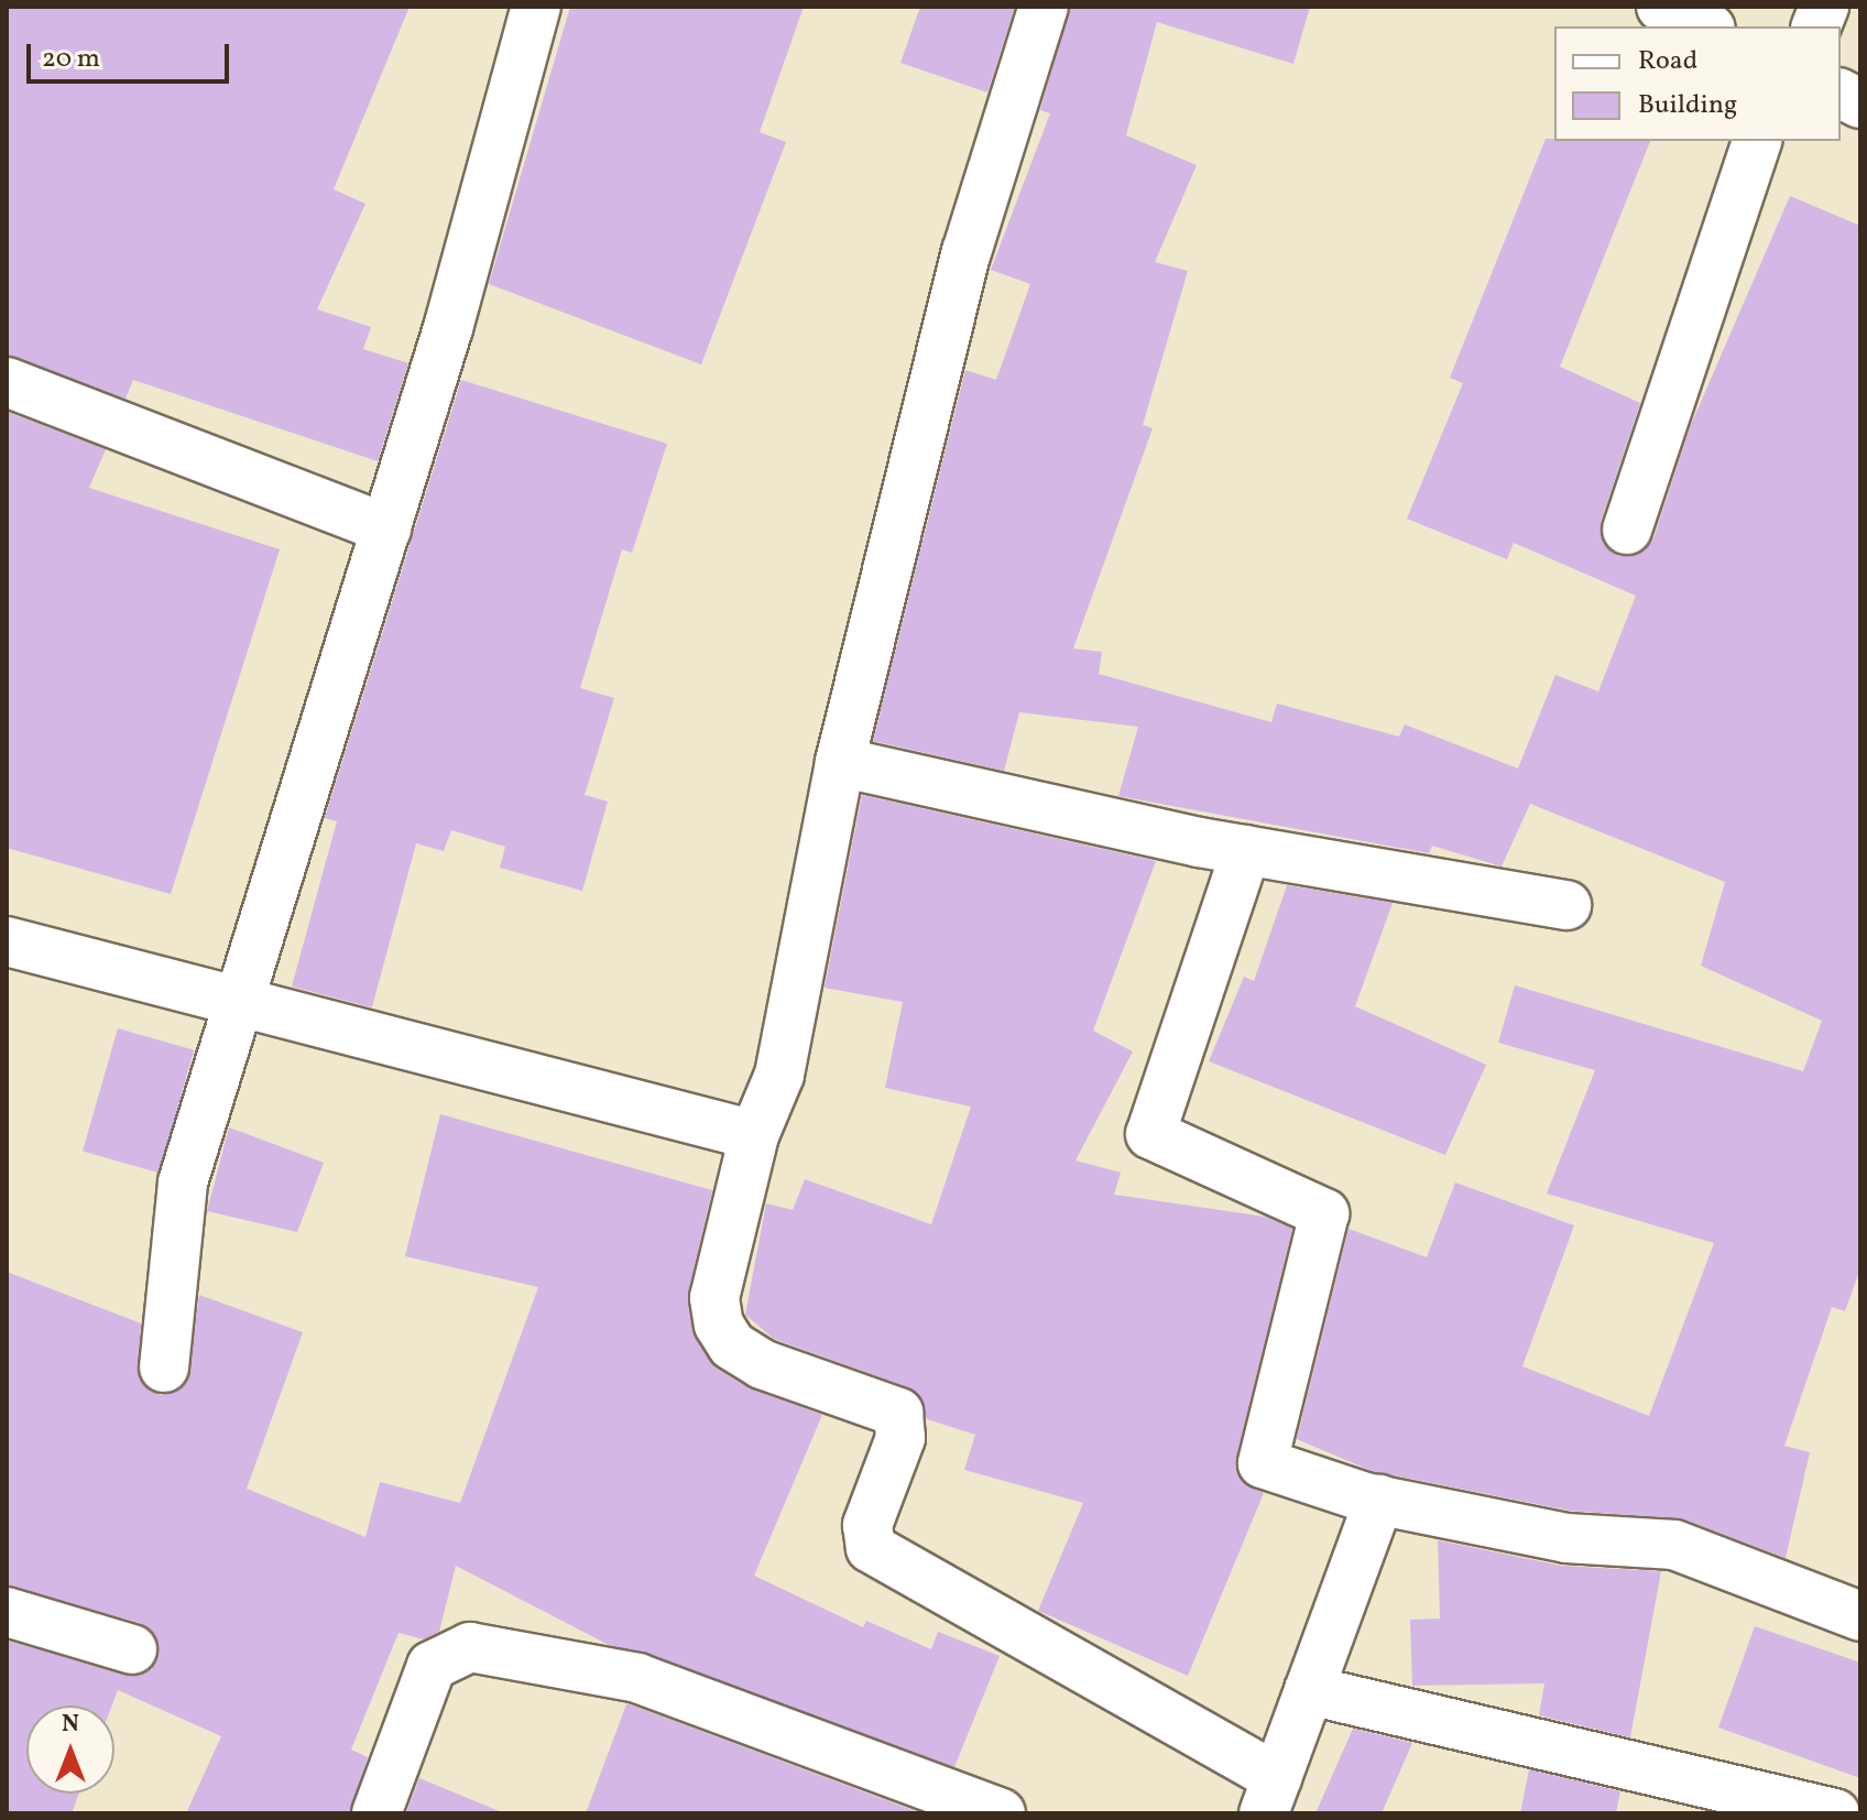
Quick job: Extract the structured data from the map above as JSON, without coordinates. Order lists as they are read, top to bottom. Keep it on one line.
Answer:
{"legend":["Road","Building"],"scale_bar":"20 m","north":"top"}
